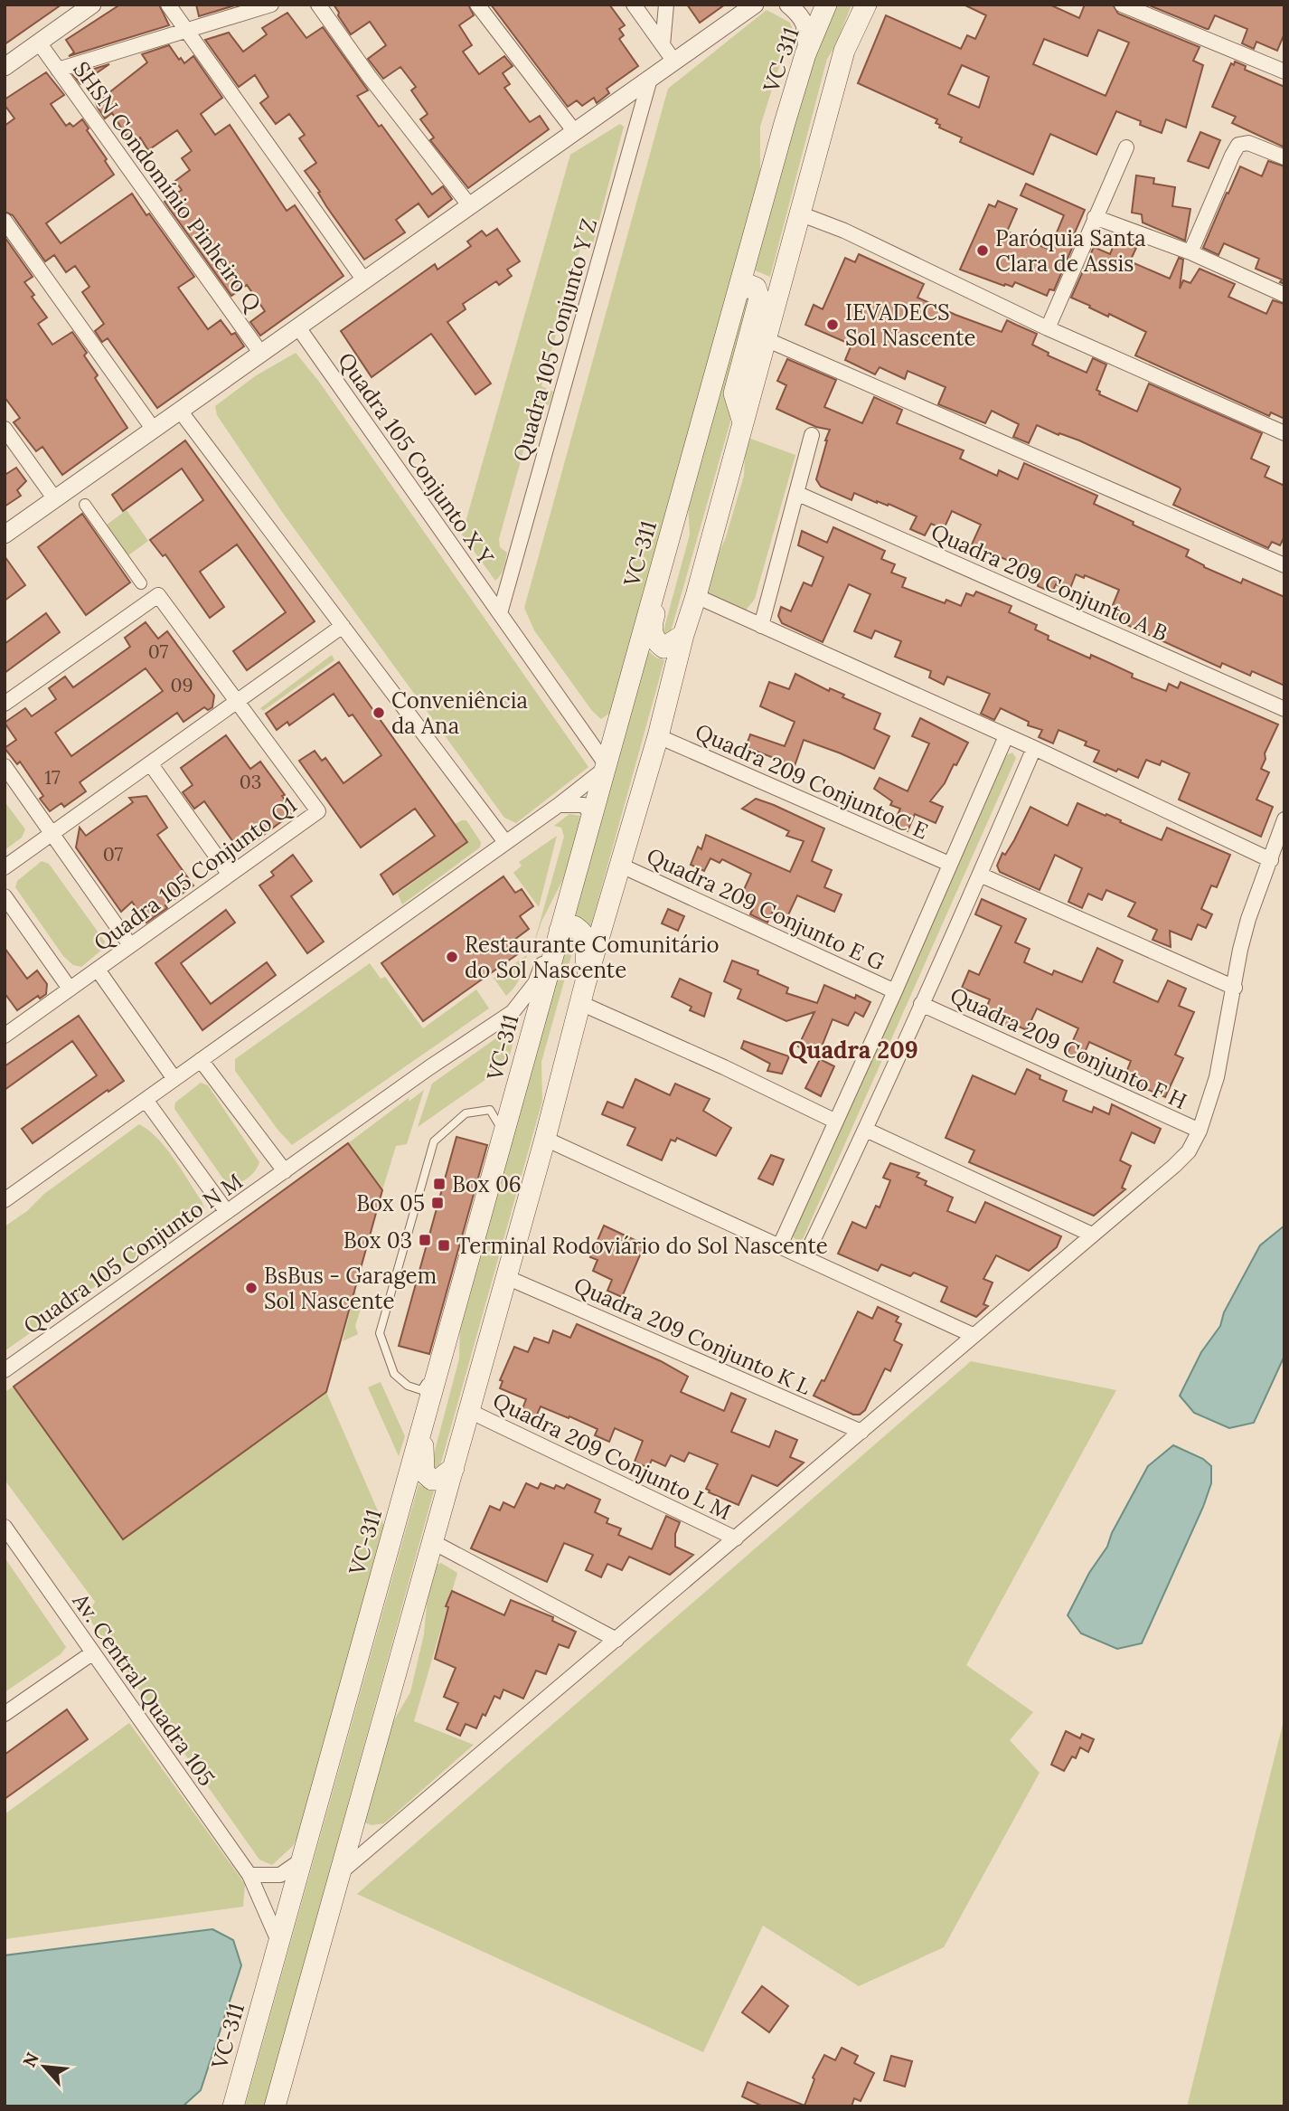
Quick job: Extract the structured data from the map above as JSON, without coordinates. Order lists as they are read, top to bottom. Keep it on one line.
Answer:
{"streets":{"main road":["VC-311"],"street":["SHSN Condomínio Pinheiro Q","Quadra 105 Conjunto Y Z","Quadra 105 Conjunto X Y","Quadra 209 Conjunto A B","Quadra 209 ConjuntoC E","Quadra 105 Conjunto Q1","Quadra 209 Conjunto E G","Quadra 209 Conjunto F H","Quadra 105 Conjunto N M","Quadra 209 Conjunto K L","Quadra 209 Conjunto L M","Av. Central Quadra 105"]},"crossings":[["VC-311","Quadra 105 Conjunto X Y"],["VC-311","Quadra 105 Conjunto N M"],["VC-311","Av. Central Quadra 105"],["Quadra 105 Conjunto Y Z","Quadra 105 Conjunto X Y"]],"districts":["Quadra 209"],"places":{"other":["Paróquia Santa Clara de Assis","IEVADECS Sol Nascente","Conveniência da Ana","Restaurante Comunitário do Sol Nascente","BsBus - Garagem Sol Nascente"],"transit":["Box 06","Box 05","Box 03","Terminal Rodoviário do Sol Nascente"]},"house_numbers":["07","09","17","03","07"],"north":"top left"}
